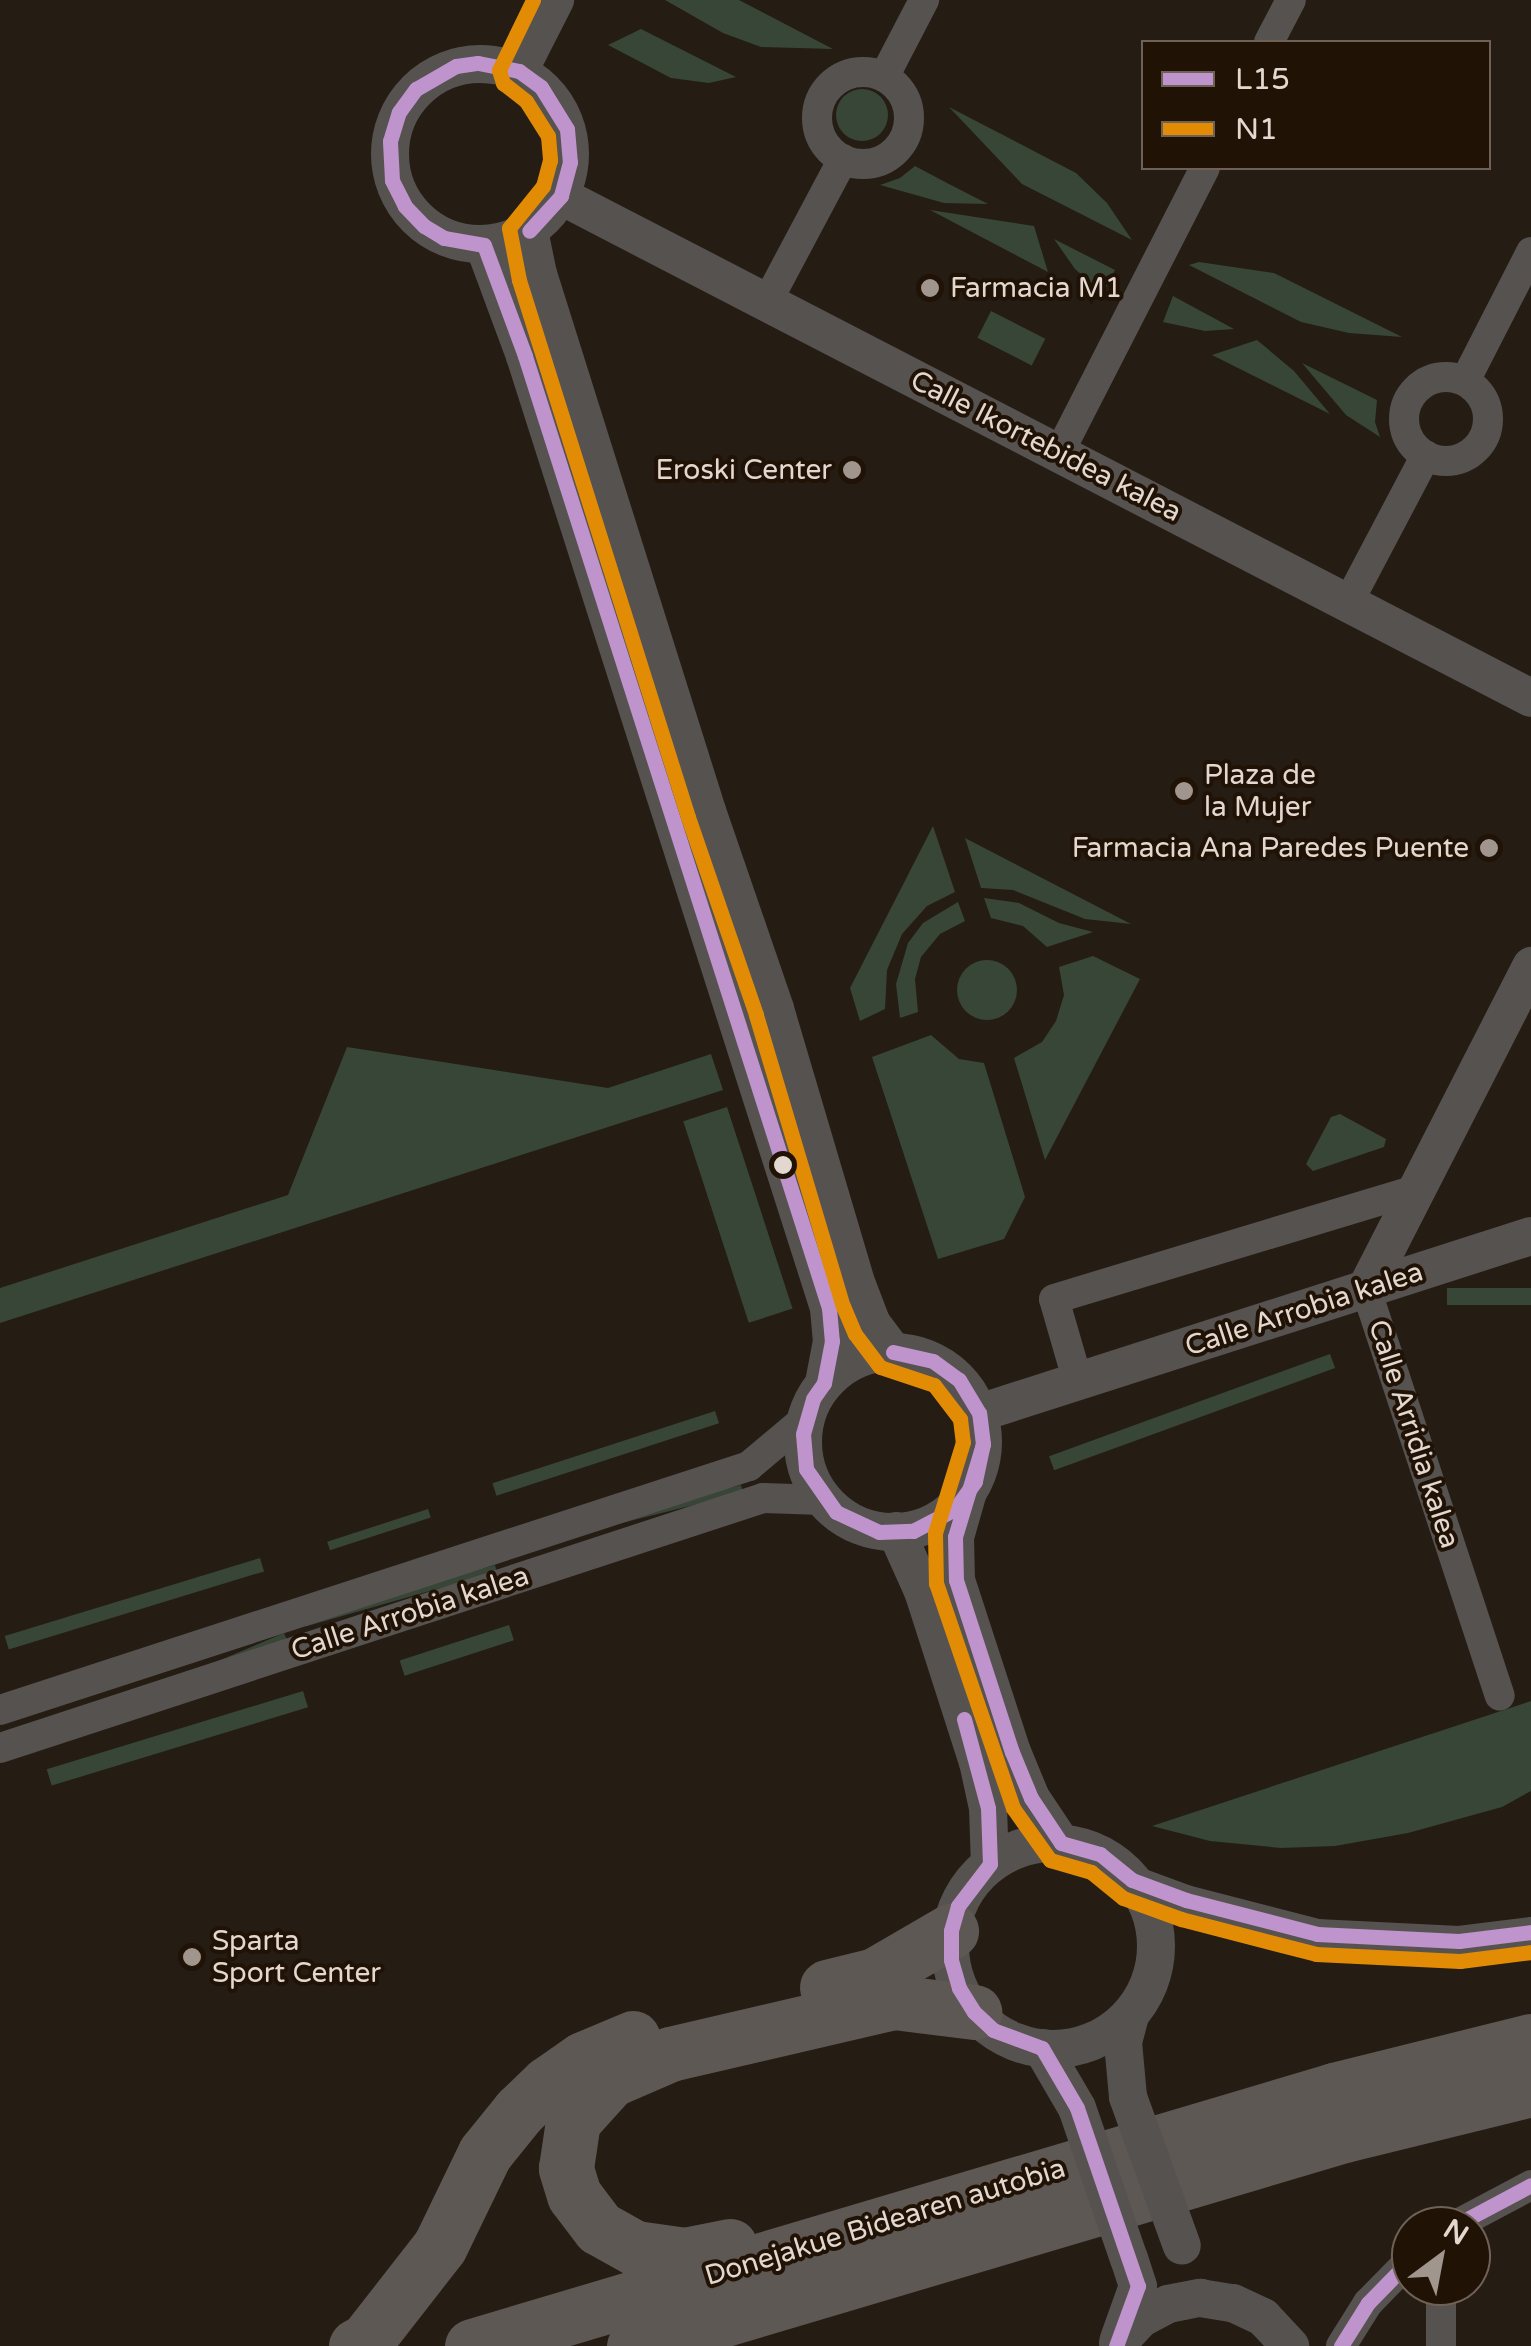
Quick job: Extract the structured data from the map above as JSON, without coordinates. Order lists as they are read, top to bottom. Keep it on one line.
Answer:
{"streets":{"highway":["Donejakue Bidearen autobia"],"street":["Calle Ikortebidea kalea","Calle Arrobia kalea","Calle Arridia kalea"]},"crossings":[["Calle Arrobia kalea","Calle Arridia kalea"]],"places":["Farmacia M1","Eroski Center","Plaza de la Mujer","Farmacia Ana Paredes Puente","Sparta Sport Center"],"lines":["transit line N1","transit line L15"],"legend":["L15","N1"],"north":"top right"}
